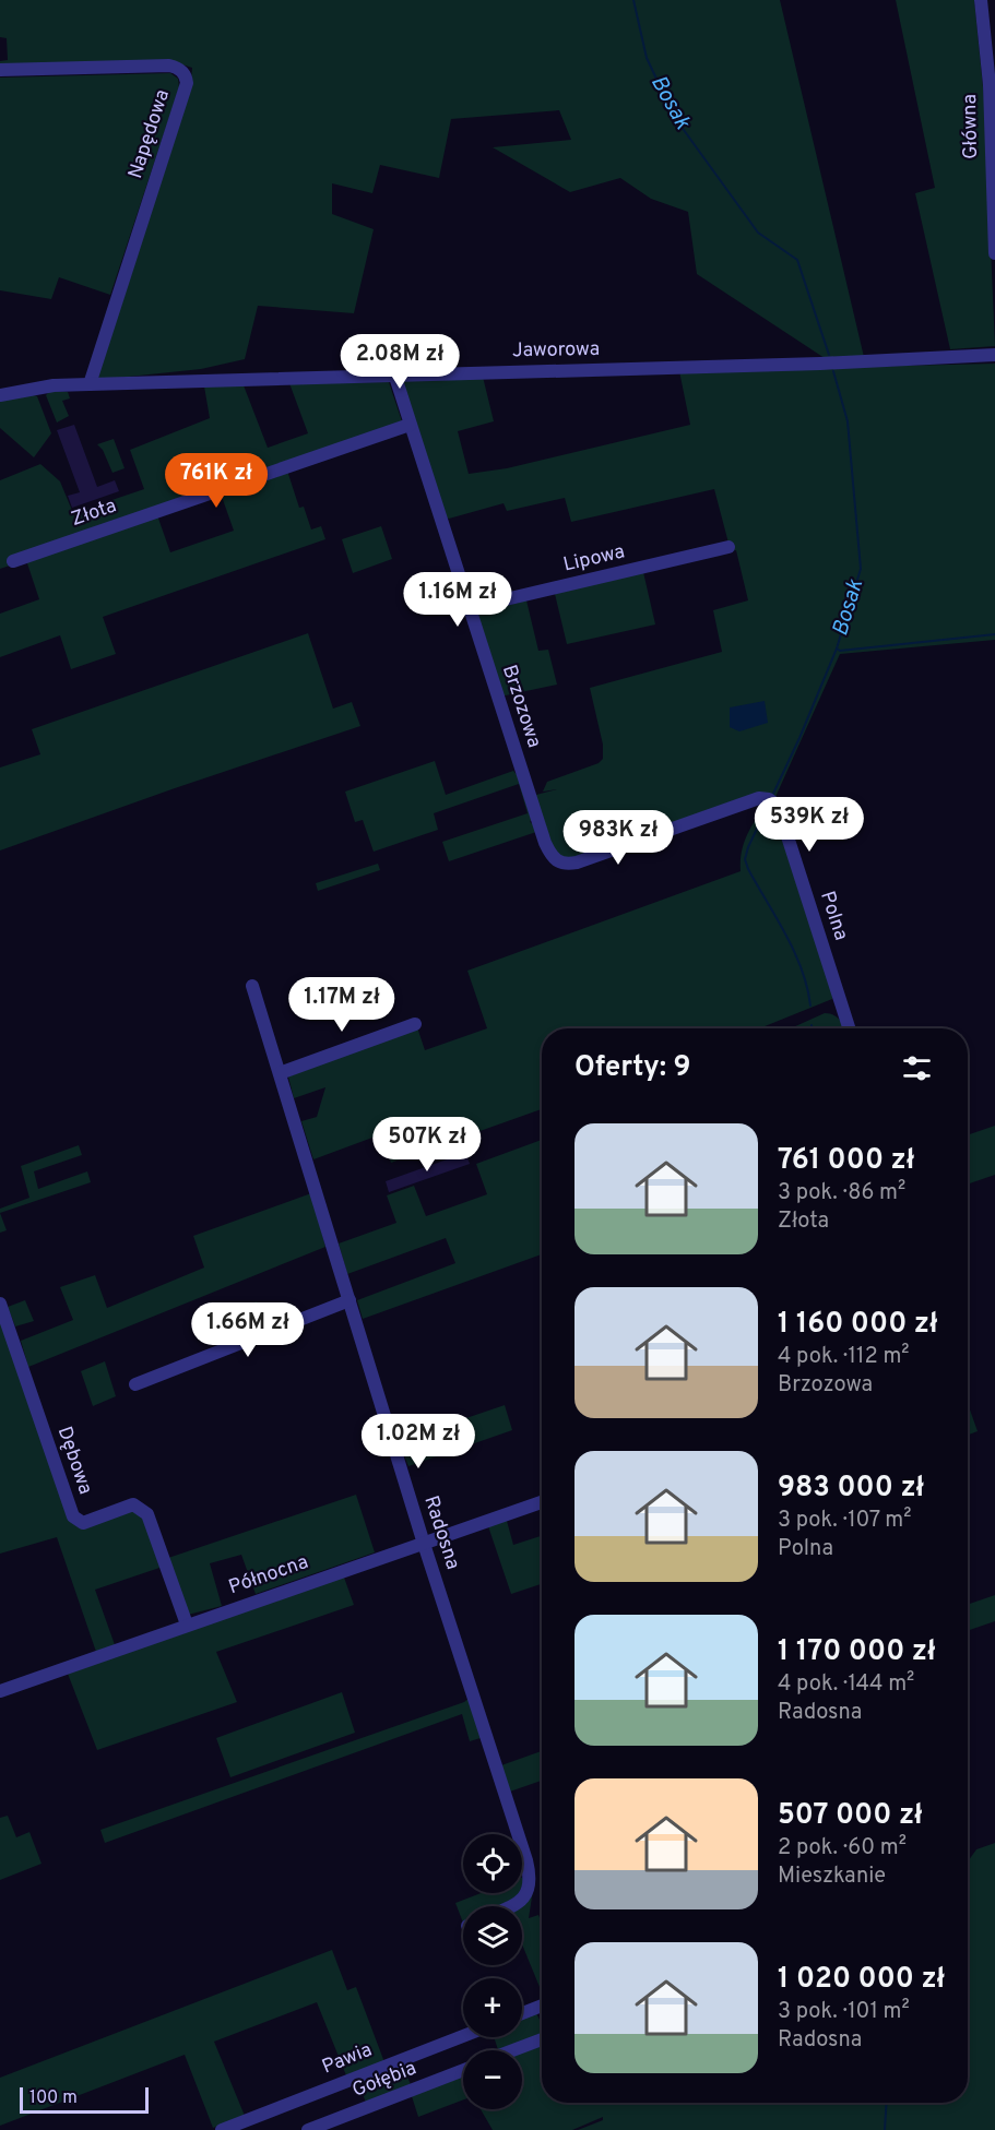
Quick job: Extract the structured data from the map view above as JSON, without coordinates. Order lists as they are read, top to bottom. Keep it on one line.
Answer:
{"streets":{"street":["Główna","Napędowa","Jaworowa","Złota","Lipowa","Brzozowa","Polna","Dębowa","Radosna","Północna","Pawia","Gołębia"]},"crossings":[["Napędowa","Jaworowa"],["Jaworowa","Brzozowa"],["Złota","Brzozowa"],["Lipowa","Brzozowa"],["Brzozowa","Polna"],["Dębowa","Północna"],["Radosna","Północna"]],"water":["Bosak"],"scale_bar":"100 m","page":{"price":["2.08M zł","761K zł","1.16M zł","539K zł","983K zł","1.17M zł","507K zł","1.66M zł","1.02M zł"],"heading":"Oferty: 9","list":[{"name":"761 000 zł","note":"3 pok. · 86 m² · Złota"},{"name":"1 160 000 zł","note":"4 pok. · 112 m² · Brzozowa"},{"name":"983 000 zł","note":"3 pok. · 107 m² · Polna"},{"name":"1 170 000 zł","note":"4 pok. · 144 m² · Radosna"},{"name":"507 000 zł","note":"2 pok. · 60 m² · Mieszkanie"},{"name":"1 020 000 zł","note":"3 pok. · 101 m² · Radosna"}],"map_buttons":["+","−"],"scale":"100 m"}}
